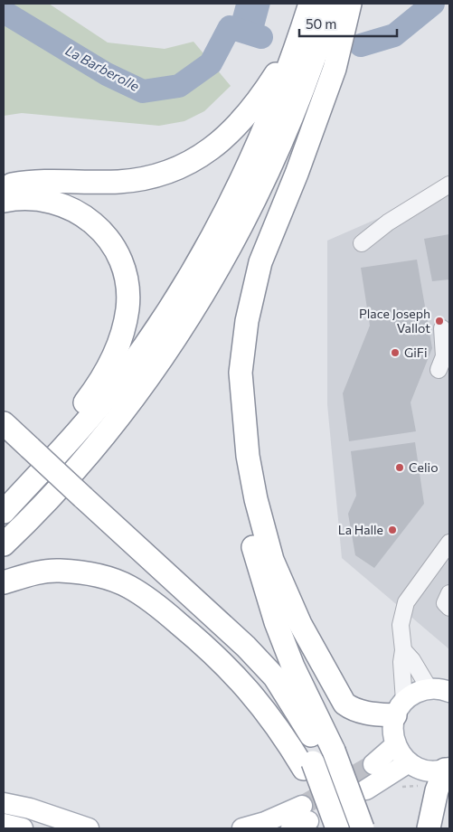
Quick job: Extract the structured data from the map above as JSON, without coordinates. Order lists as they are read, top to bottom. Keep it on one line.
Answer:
{"water":["La Barberolle"],"places":["Place Joseph Vallot","GiFi","Celio","La Halle"],"scale_bar":"50 m"}
